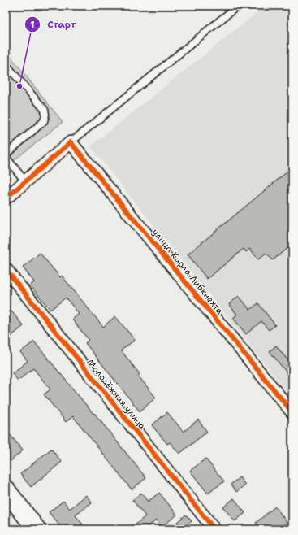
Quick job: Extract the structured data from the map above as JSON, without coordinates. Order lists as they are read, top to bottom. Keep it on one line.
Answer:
{"streets":{"street":["улица Карла Либкнехта","Молодёжная улица"]},"places":["Старт"]}
